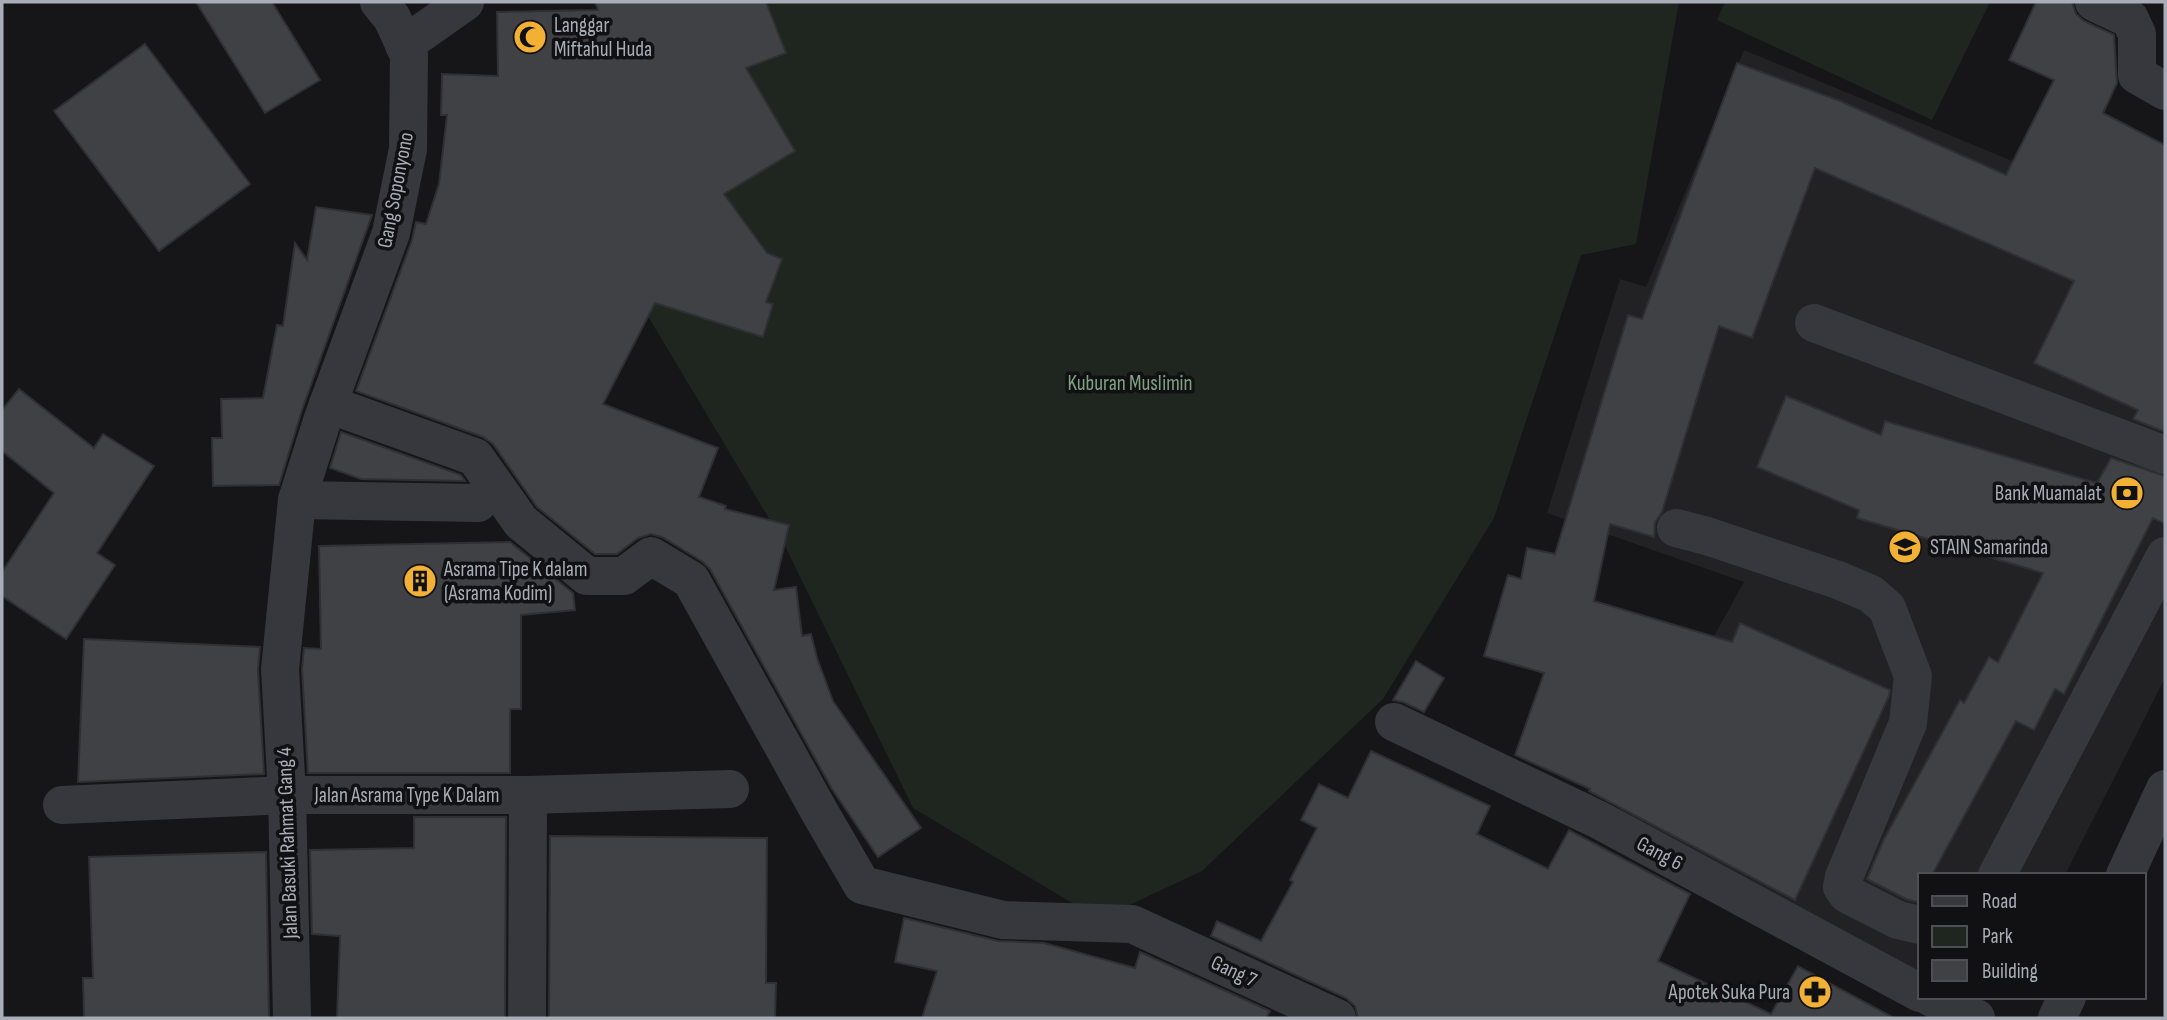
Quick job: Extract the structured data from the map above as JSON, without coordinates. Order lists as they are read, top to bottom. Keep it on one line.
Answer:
{"streets":{"street":["Gang Soponyono","Jalan Asrama Type K Dalam","Jalan Basuki Rahmat Gang 4","Gang 6","Gang 7"]},"crossings":[["Gang Soponyono","Jalan Basuki Rahmat Gang 4"],["Gang Soponyono","Gang 7"],["Jalan Asrama Type K Dalam","Jalan Basuki Rahmat Gang 4"]],"parks":["Kuburan Muslimin"],"places":{"mosque":["Langgar Miftahul Huda"],"bank":["Bank Muamalat"],"school or university":["STAIN Samarinda"],"building":["Asrama Tipe K dalam (Asrama Kodim)"],"pharmacy":["Apotek Suka Pura"]},"legend":["Road","Park","Building"]}
